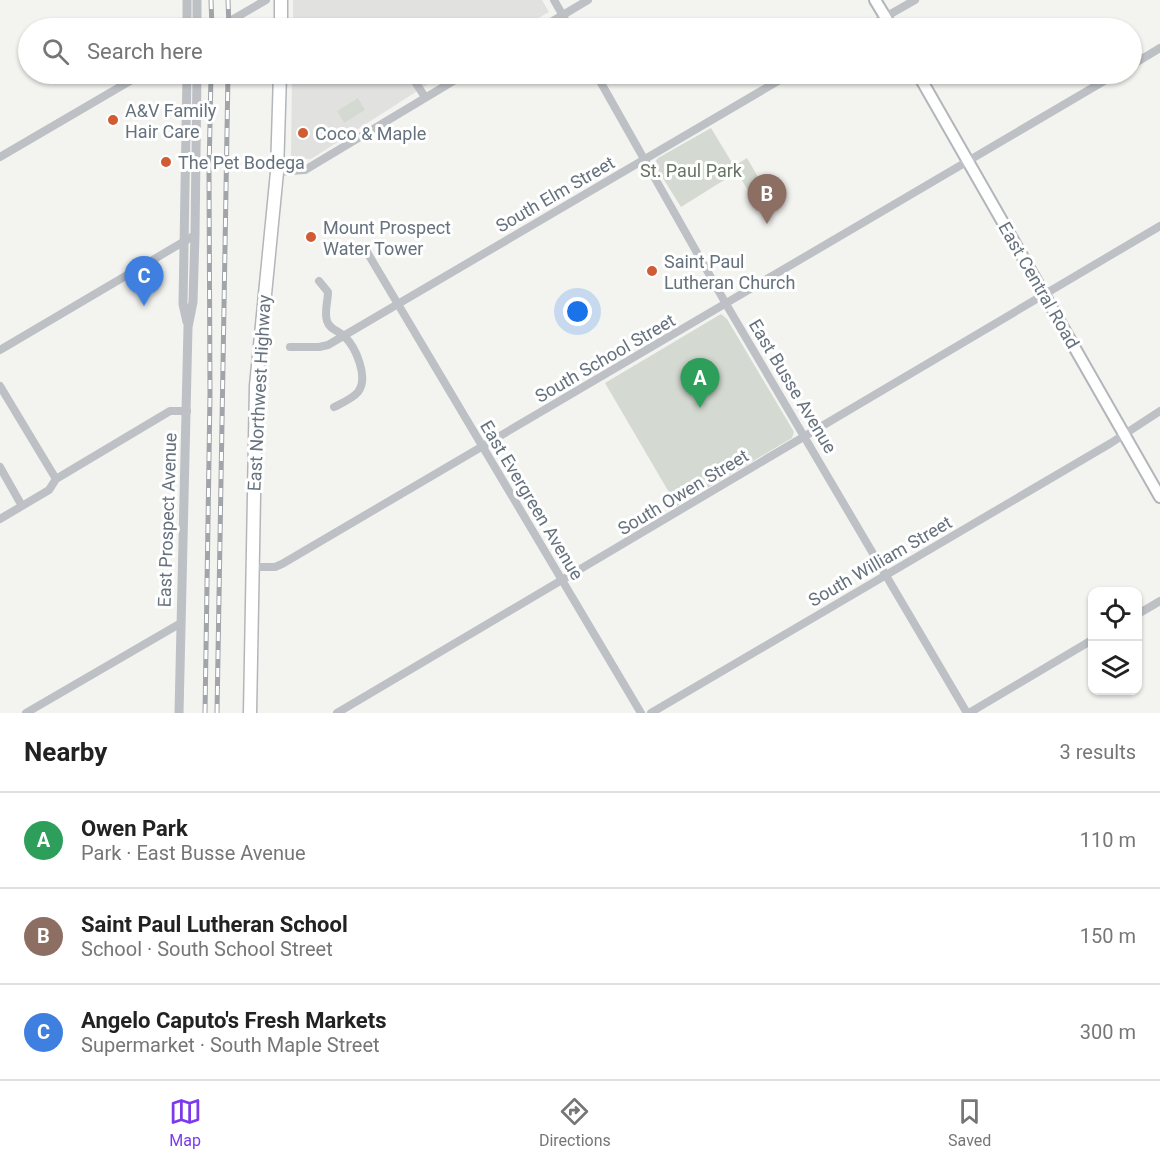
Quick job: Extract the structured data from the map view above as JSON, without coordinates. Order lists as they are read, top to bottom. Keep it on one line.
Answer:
{"streets":{"main road":["East Central Road","East Northwest Highway"],"street":["South Elm Street","South School Street","East Busse Avenue","South Owen Street","East Evergreen Avenue","East Prospect Avenue","South William Street"]},"crossings":[["South Elm Street","East Busse Avenue"],["South Elm Street","East Evergreen Avenue"],["East Central Road","South School Street"],["East Central Road","South Owen Street"],["East Central Road","South William Street"],["South School Street","East Busse Avenue"],["South School Street","East Northwest Highway"],["South School Street","East Evergreen Avenue"],["East Busse Avenue","South Owen Street"],["East Busse Avenue","South William Street"],["South Owen Street","East Evergreen Avenue"]],"parks":["St. Paul Park"],"places":["A&V Family Hair Care","Coco & Maple","The Pet Bodega","Mount Prospect Water Tower","Saint Paul Lutheran Church"],"page":{"search":"Search here","pins":["B","C","A"],"heading":["Nearby","3 results"],"list":[{"mark":"A","name":"Owen Park","note":"Park · East Busse Avenue","value":"110 m"},{"mark":"B","name":"Saint Paul Lutheran School","note":"School · South School Street","value":"150 m"},{"mark":"C","name":"Angelo Caputo's Fresh Markets","note":"Supermarket · South Maple Street","value":"300 m"}],"nav":["Map","Directions","Saved"]}}
